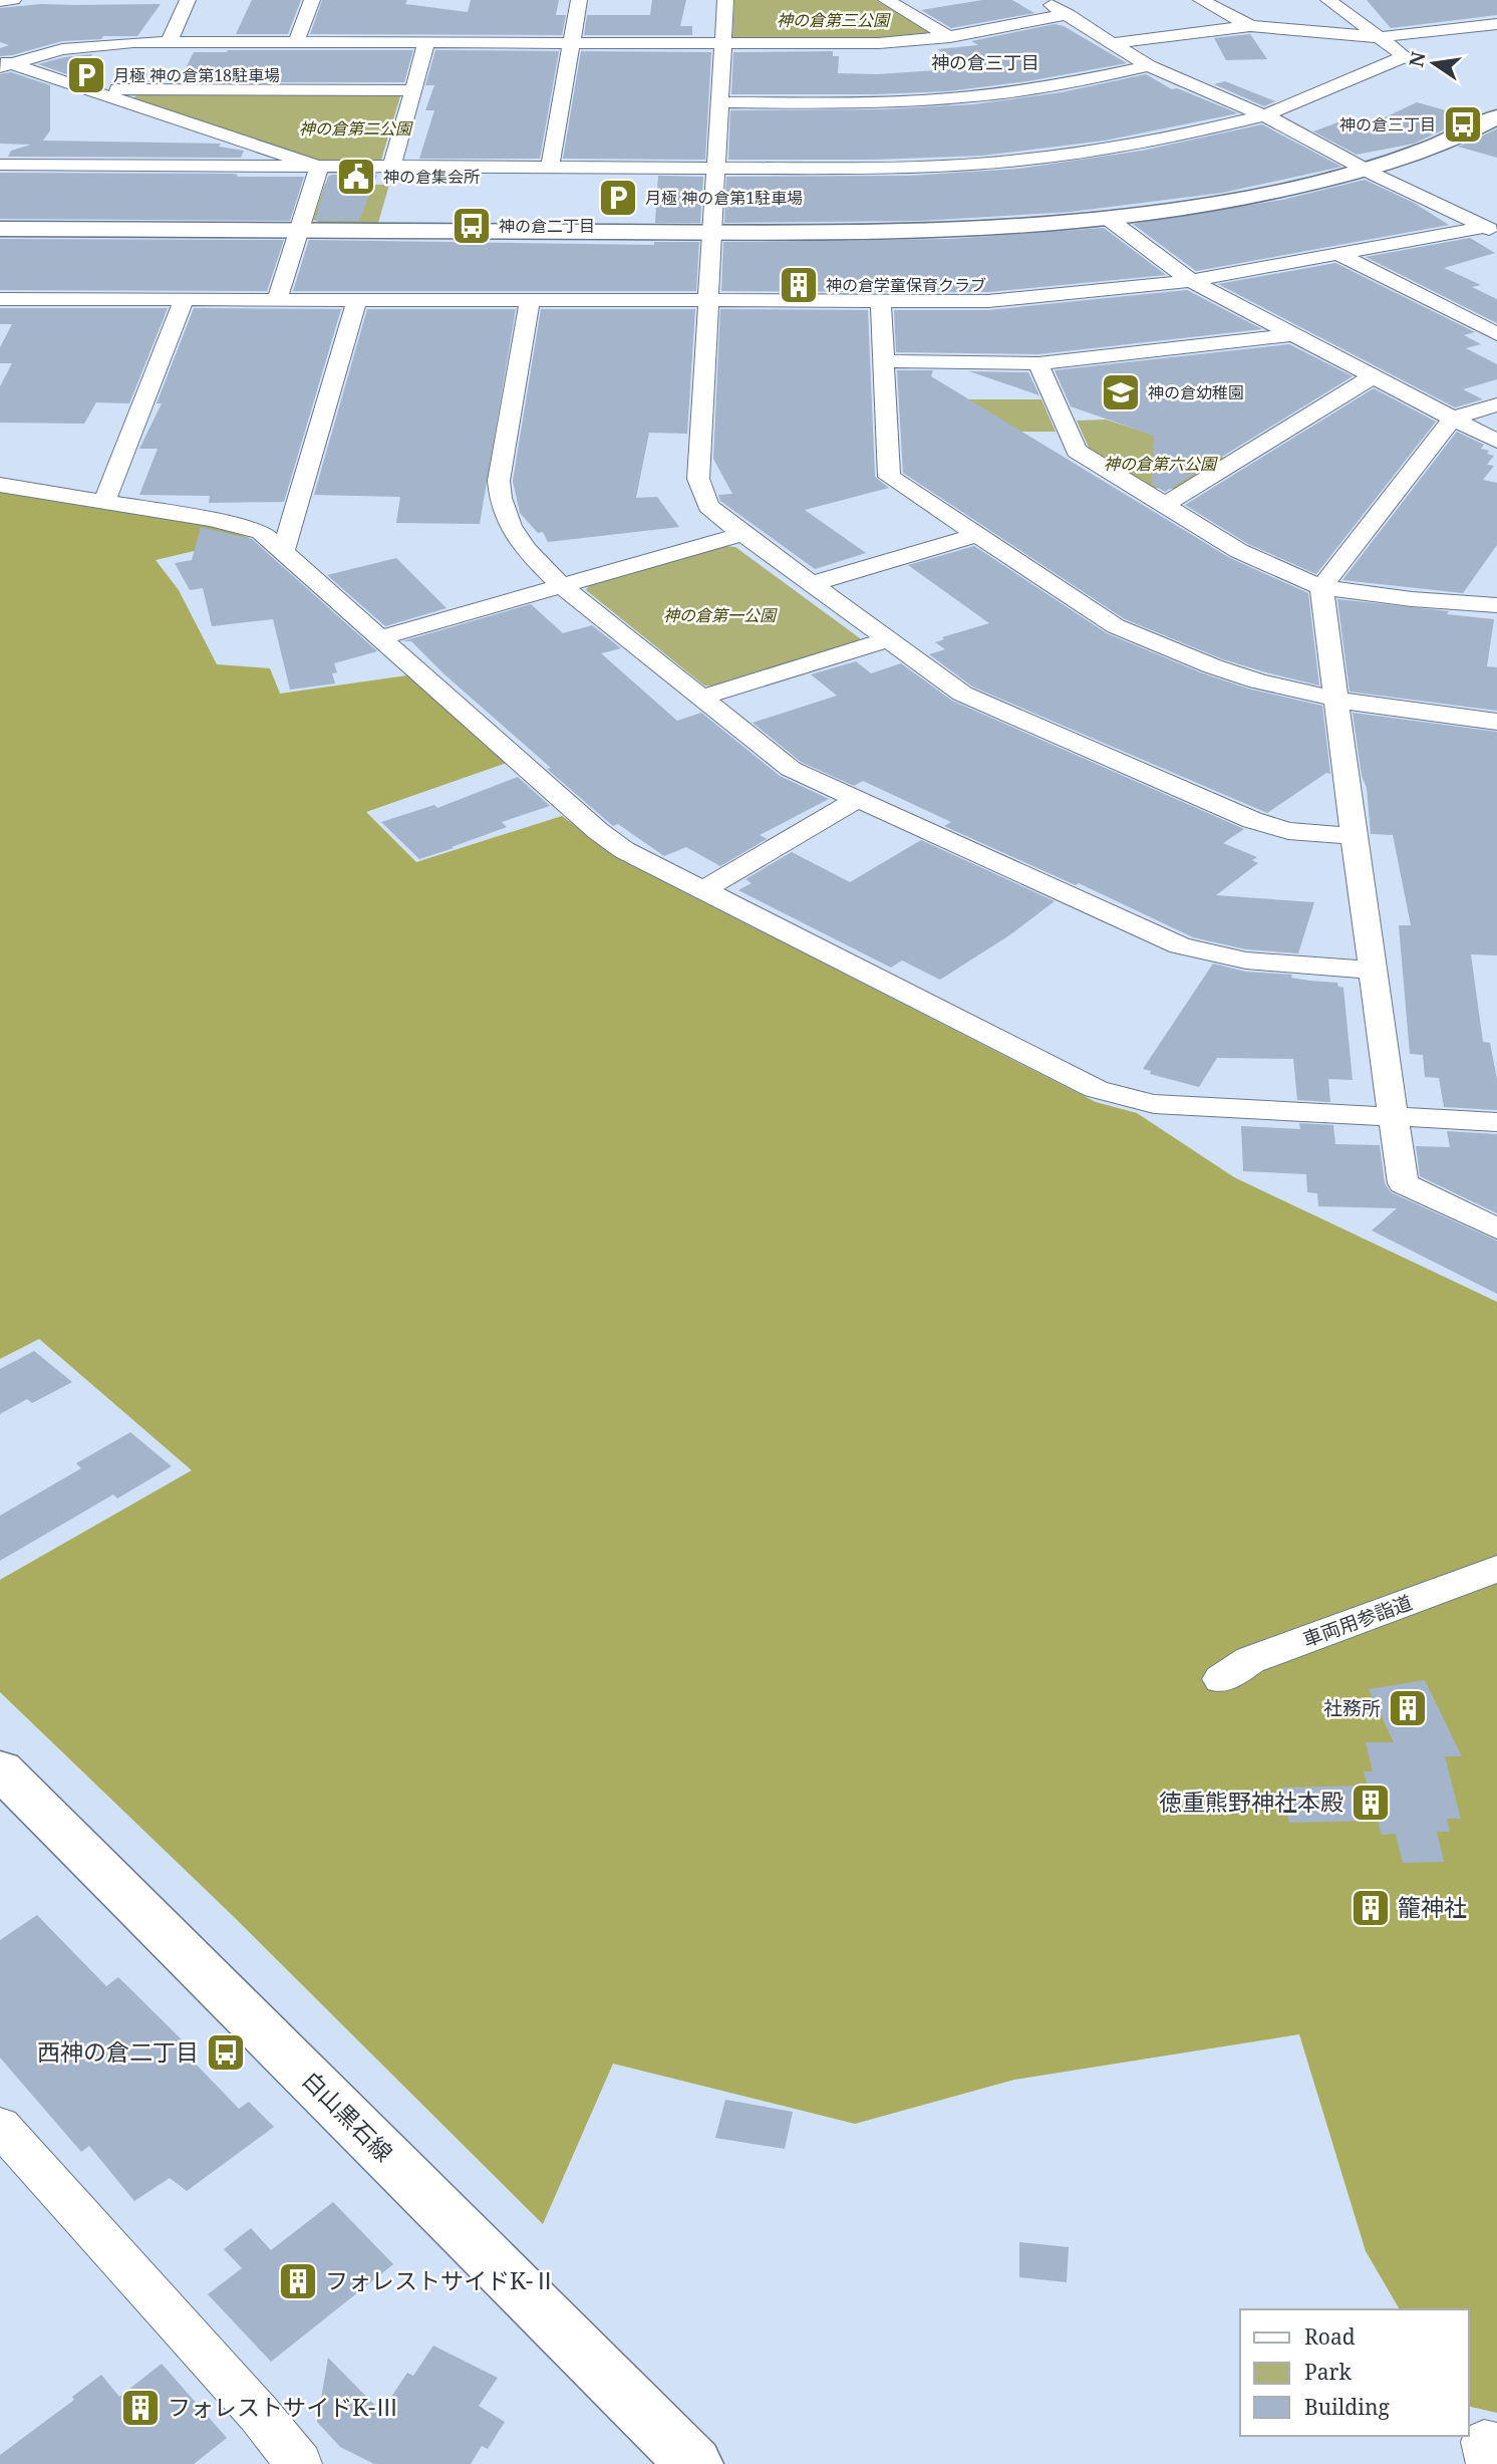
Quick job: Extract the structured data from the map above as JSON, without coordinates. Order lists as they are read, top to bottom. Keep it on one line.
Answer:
{"streets":{"street":["車両用参詣道","白山黒石線"]},"districts":["神の倉三丁目"],"parks":["神の倉第三公園","神の倉第二公園","神の倉第六公園","神の倉第一公園"],"places":{"parking":["月極 神の倉第18駐車場","月極 神の倉第1駐車場"],"bus stop":["神の倉三丁目","神の倉二丁目","西神の倉二丁目"],"public building":["神の倉集会所"],"building":["神の倉学童保育クラブ","社務所","徳重熊野神社本殿","籠神社","フォレストサイドK-Ⅱ","フォレストサイドK-Ⅲ"],"school or university":["神の倉幼稚園"]},"legend":["Road","Park","Building"],"north":"left"}
